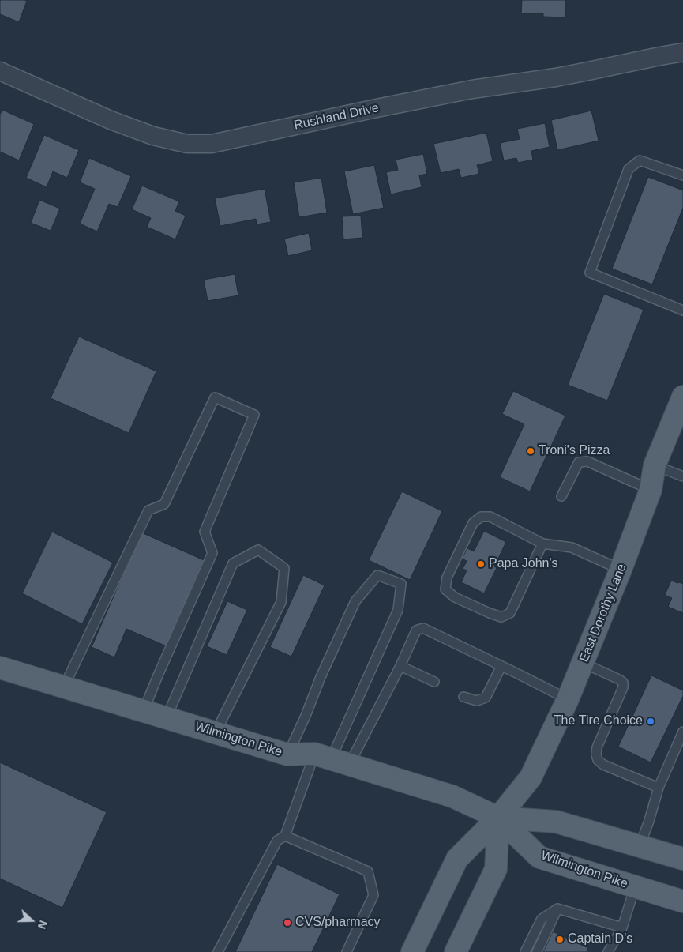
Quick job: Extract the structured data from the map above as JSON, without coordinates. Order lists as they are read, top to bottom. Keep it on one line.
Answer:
{"streets":{"main road":["East Dorothy Lane","Wilmington Pike"],"street":["Rushland Drive"]},"crossings":[["East Dorothy Lane","Wilmington Pike"]],"places":["Troni's Pizza","Papa John's","The Tire Choice","CVS/pharmacy","Captain D's"],"north":"right"}
